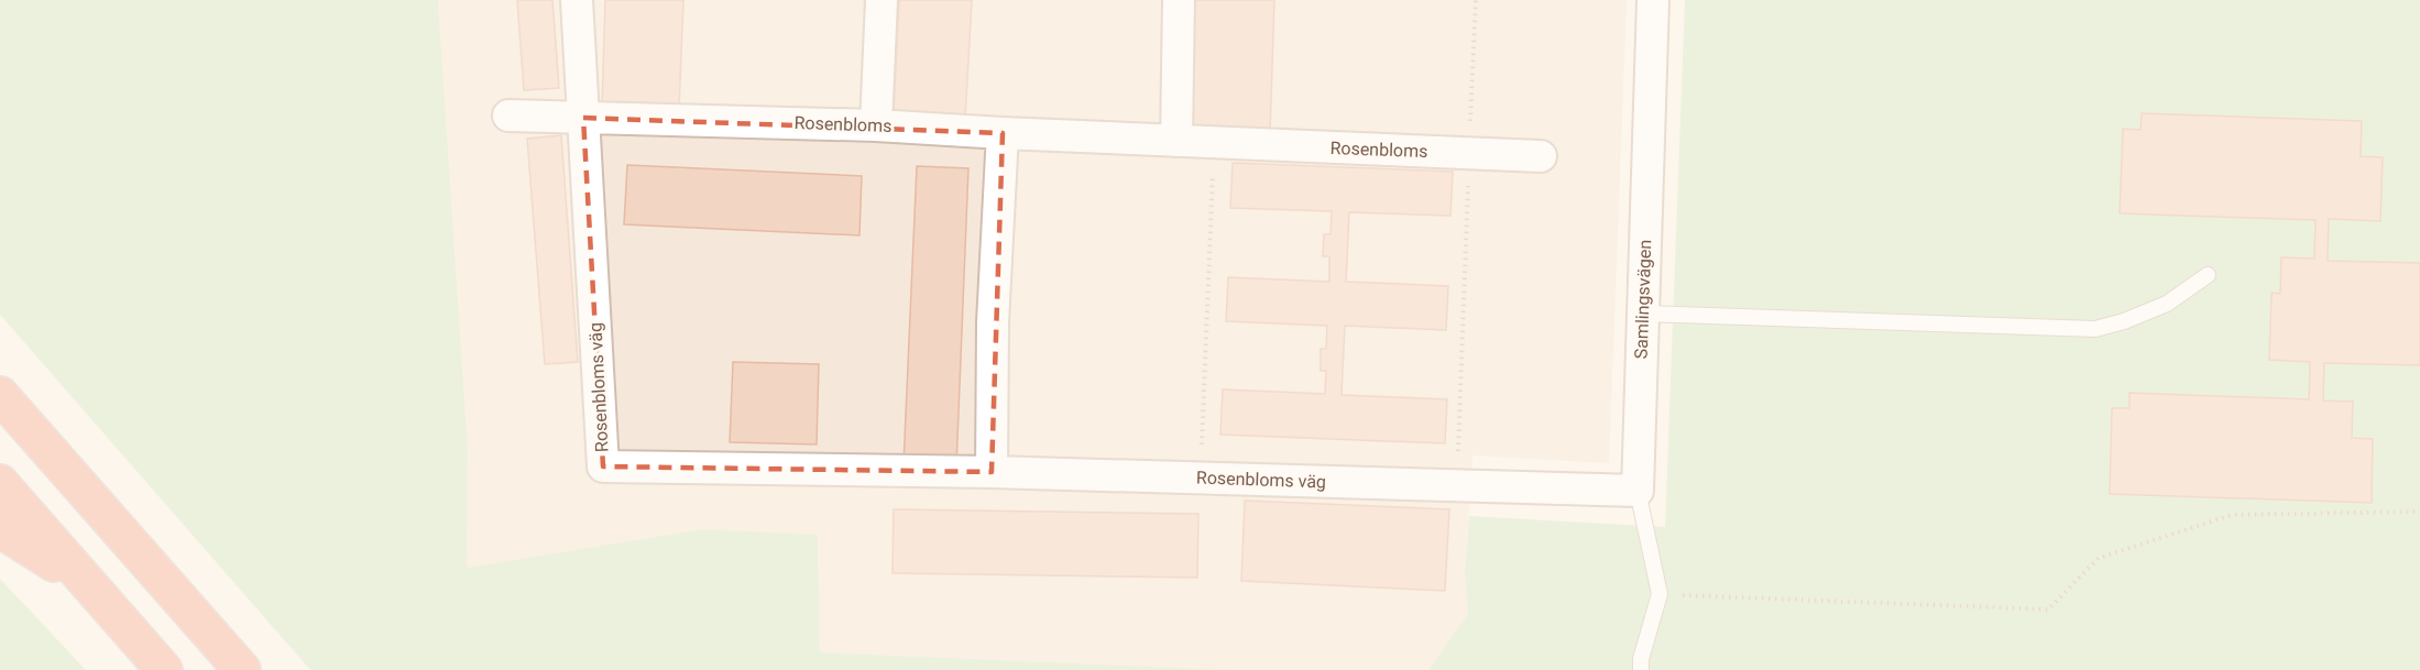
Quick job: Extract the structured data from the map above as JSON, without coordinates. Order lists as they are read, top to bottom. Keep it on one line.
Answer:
{"streets":{"street":["Rosenbloms","Samlingsvägen","Rosenbloms väg"]},"crossings":[["Rosenbloms","Rosenbloms väg"],["Samlingsvägen","Rosenbloms väg"]]}
